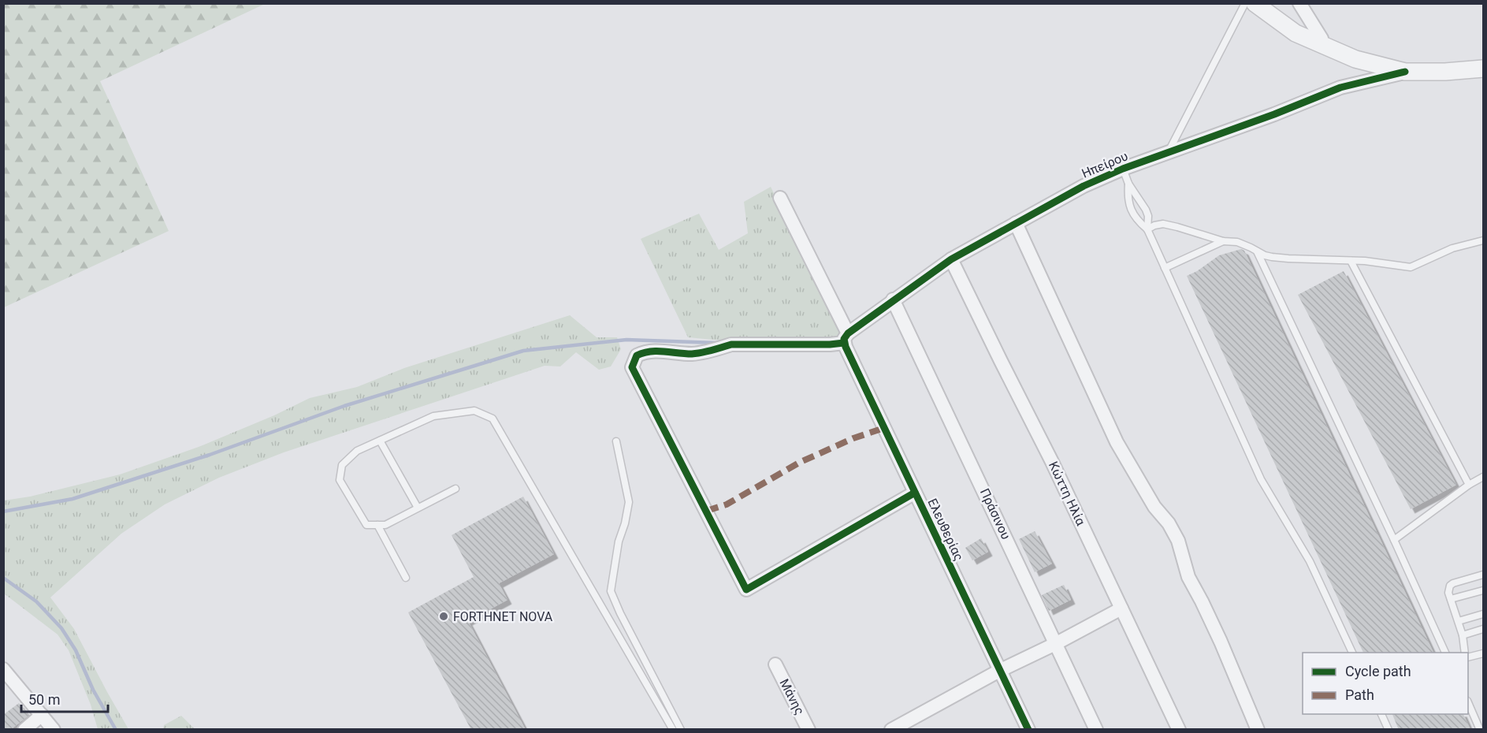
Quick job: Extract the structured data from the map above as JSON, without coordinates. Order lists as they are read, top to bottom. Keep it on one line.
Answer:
{"streets":{"street":["Ηπείρου","Κώττη Ηλία","Πράσινου","Ελευθερίας","Μάνης"]},"crossings":[["Ηπείρου","Κώττη Ηλία"],["Ηπείρου","Πράσινου"],["Ηπείρου","Ελευθερίας"]],"places":["FORTHNET NOVA"],"legend":["Cycle path","Path"],"scale_bar":"50 m"}
